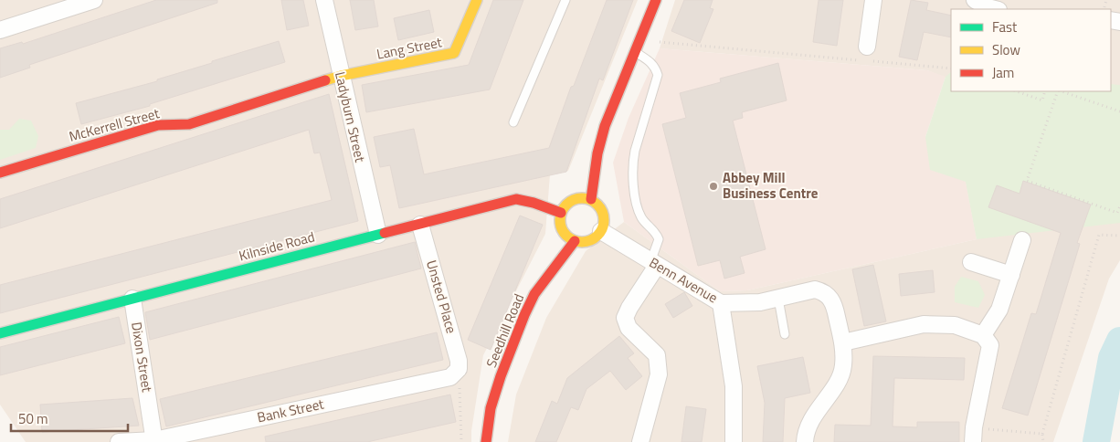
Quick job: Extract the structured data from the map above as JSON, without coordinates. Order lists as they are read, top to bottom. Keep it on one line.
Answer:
{"streets":{"street":["Lang Street","Ladyburn Street","McKerrell Street","Kilnside Road","Benn Avenue","Unsted Place","Seedhill Road","Dixon Street","Bank Street"]},"crossings":[["Lang Street","Ladyburn Street"],["Lang Street","McKerrell Street"],["Ladyburn Street","McKerrell Street"],["Ladyburn Street","Kilnside Road"],["Kilnside Road","Benn Avenue"],["Kilnside Road","Unsted Place"],["Kilnside Road","Seedhill Road"],["Kilnside Road","Dixon Street"],["Benn Avenue","Seedhill Road"],["Unsted Place","Bank Street"],["Dixon Street","Bank Street"]],"places":["Abbey Mill Business Centre"],"legend":["Fast","Slow","Jam"],"scale_bar":"50 m"}
